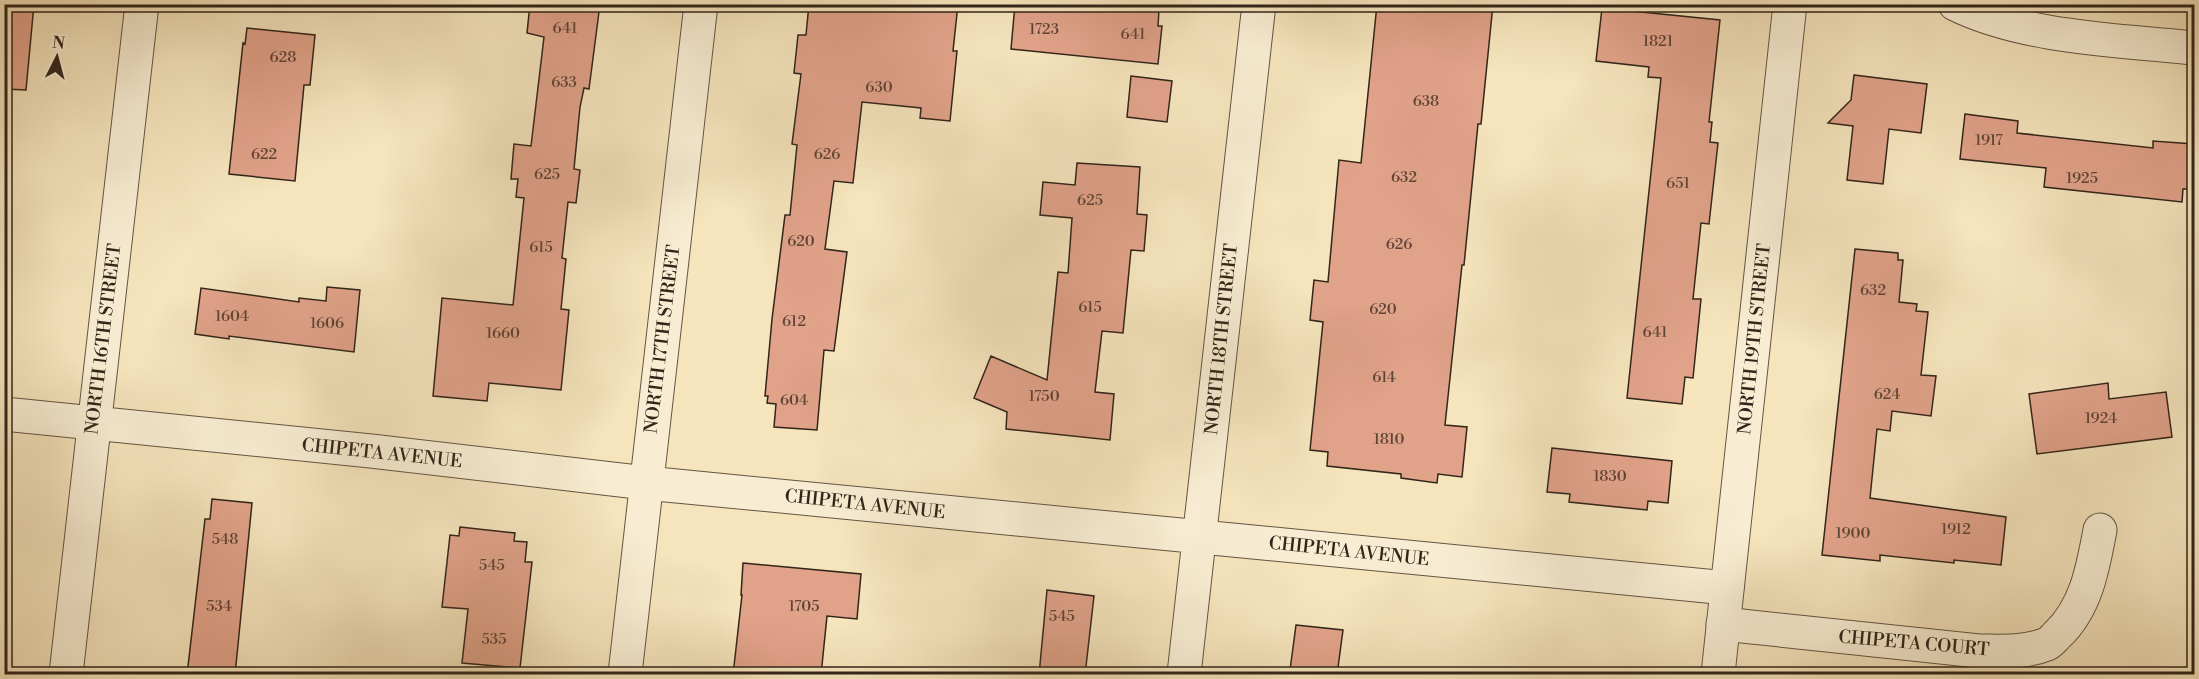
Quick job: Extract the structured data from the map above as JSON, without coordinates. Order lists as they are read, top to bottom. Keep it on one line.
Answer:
{"streets":{"street":["NORTH 16TH STREET","NORTH 17TH STREET","NORTH 18TH STREET","NORTH 19TH STREET","CHIPETA AVENUE","CHIPETA COURT"]},"crossings":[["NORTH 16TH STREET","CHIPETA AVENUE"],["NORTH 17TH STREET","CHIPETA AVENUE"],["NORTH 18TH STREET","CHIPETA AVENUE"],["NORTH 19TH STREET","CHIPETA AVENUE"],["NORTH 19TH STREET","CHIPETA COURT"]],"house_numbers":["641","1723","641","1821","628","633","630","638","1917","622","626","625","632","1925","651","625","620","626","615","632","615","620","1604","612","1606","641","1660","614","624","1750","604","1924","1810","1830","1912","1900","548","545","534","1705","545","535"],"north":"top"}
